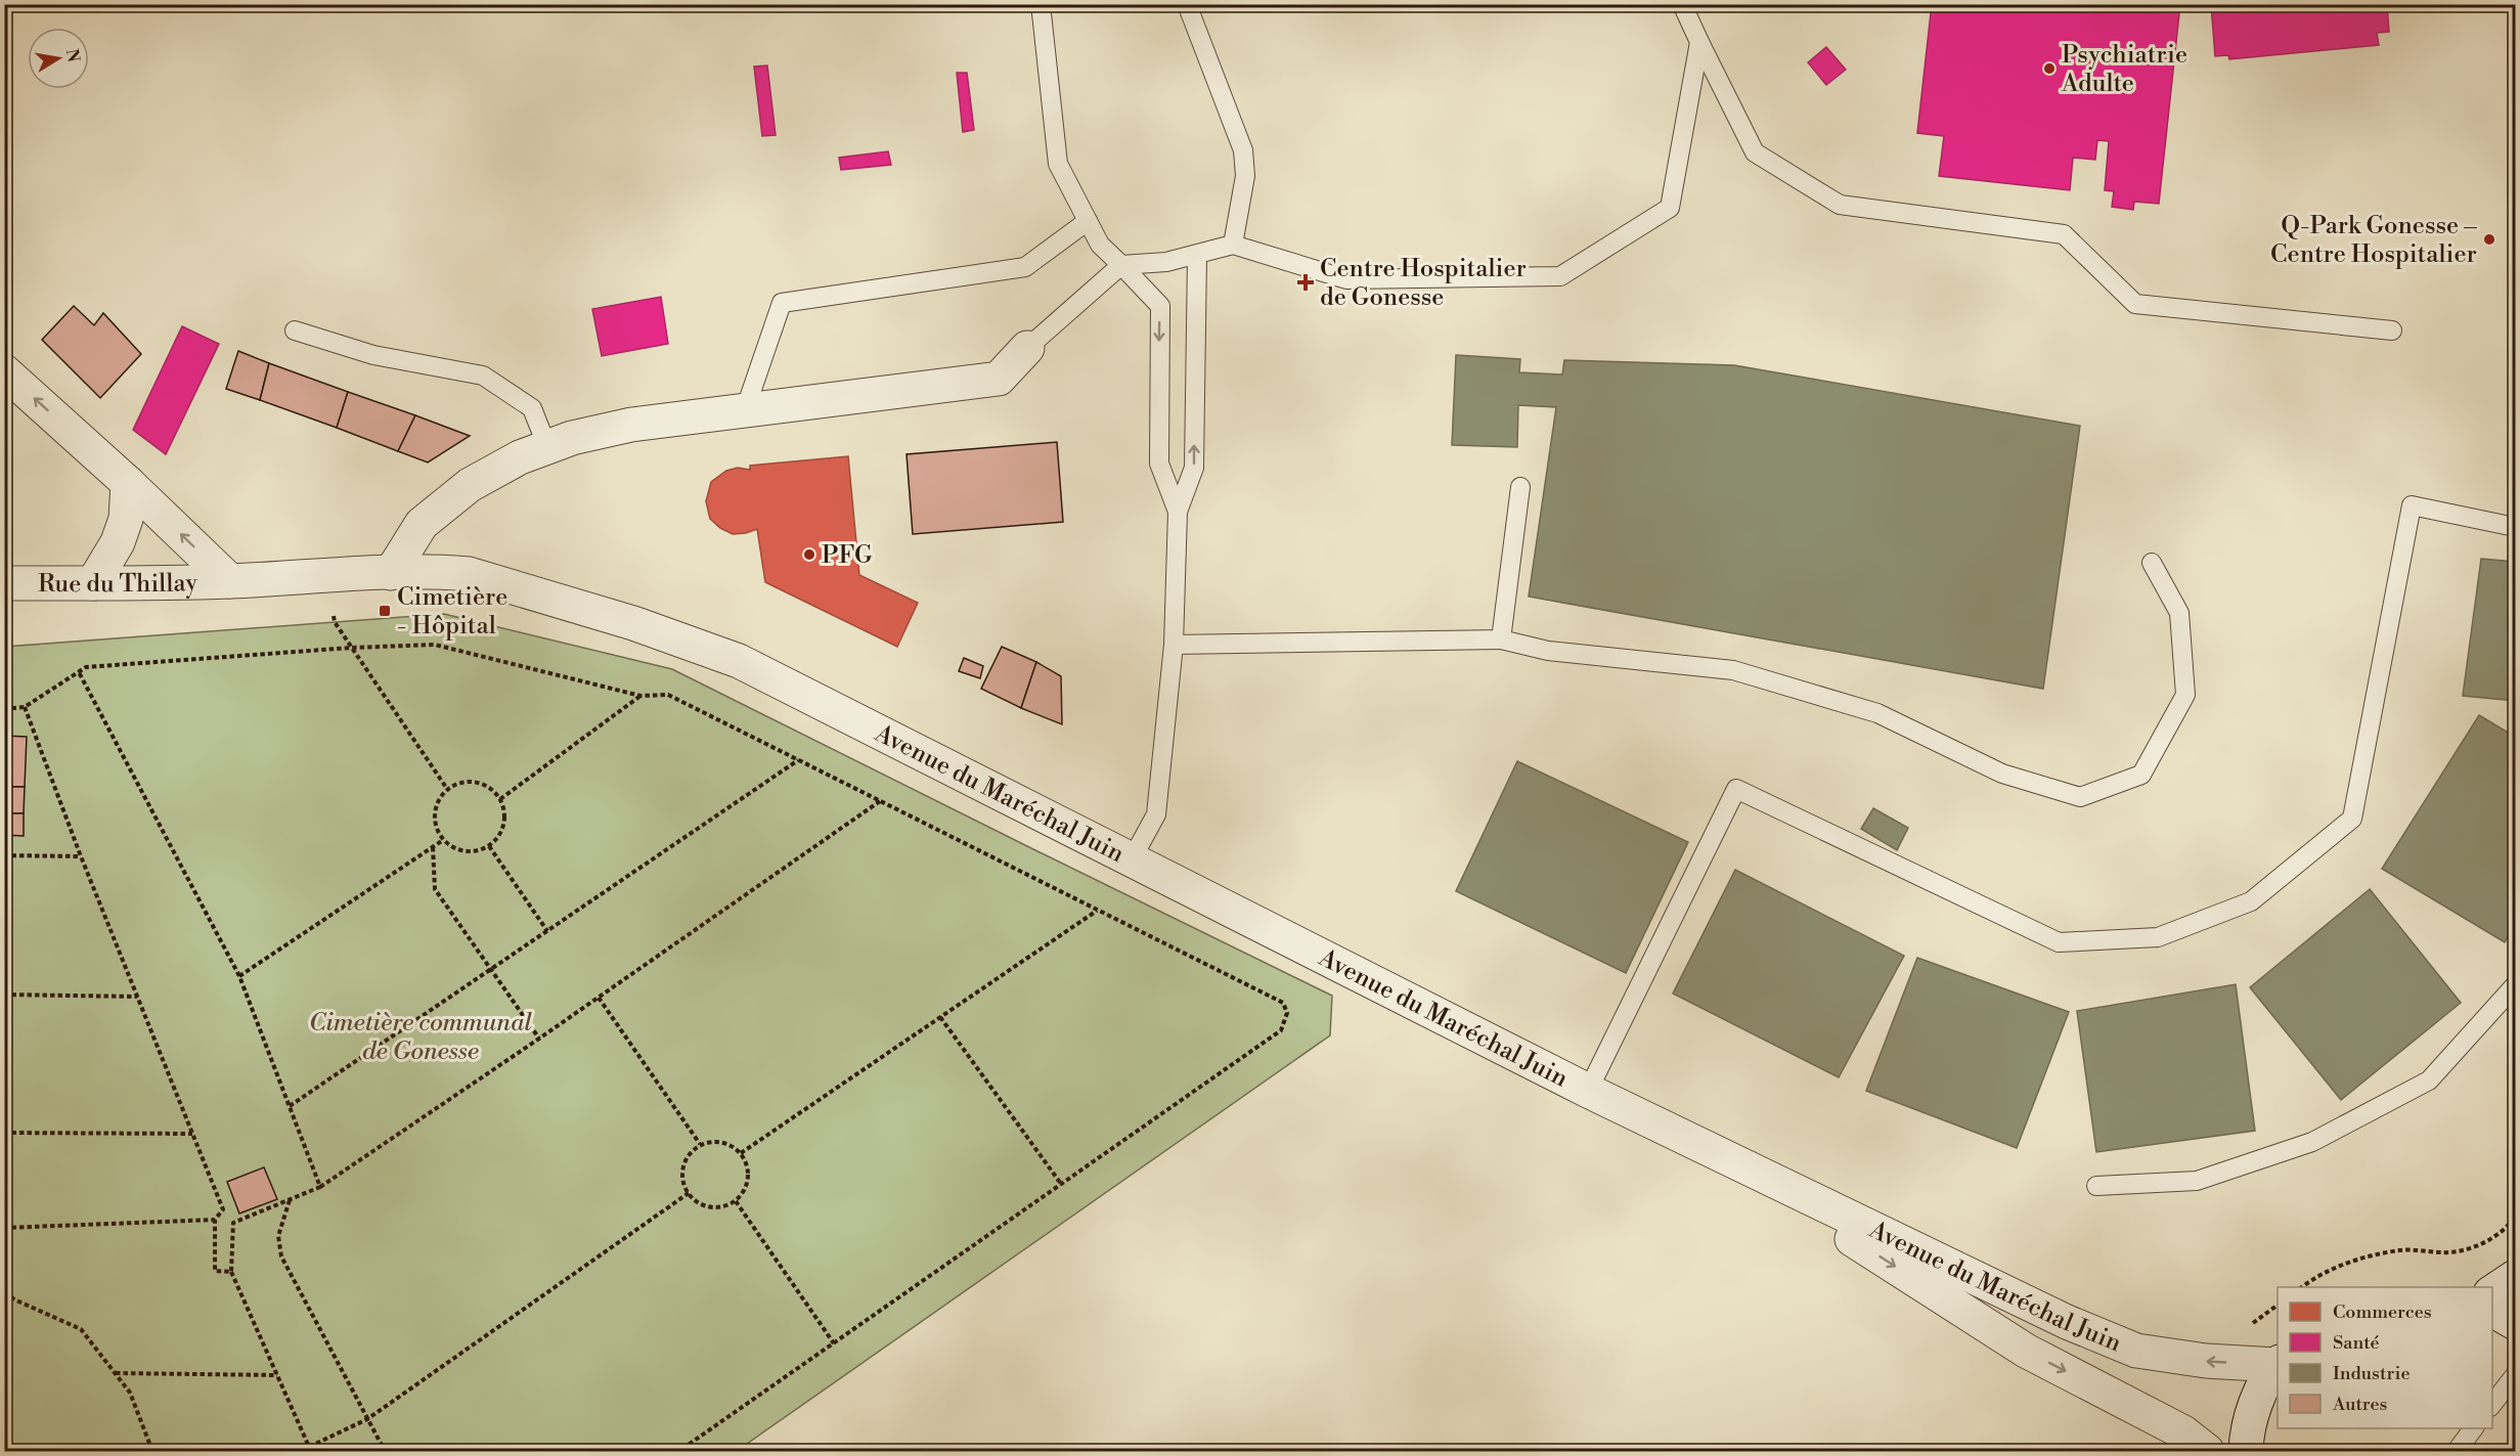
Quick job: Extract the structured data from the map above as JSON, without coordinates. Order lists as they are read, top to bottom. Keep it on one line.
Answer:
{"streets":{"street":["Rue du Thillay","Avenue du Maréchal Juin"]},"crossings":[["Rue du Thillay","Avenue du Maréchal Juin"]],"parks":["Cimetière communal de Gonesse"],"places":{"other":["Psychiatrie Adulte","Q-Park Gonesse – Centre Hospitalier","PFG"],"health":["Centre Hospitalier de Gonesse"],"transit":["Cimetière - Hôpital"]},"legend":["Commerces","Santé","Industrie","Autres"],"north":"right"}
